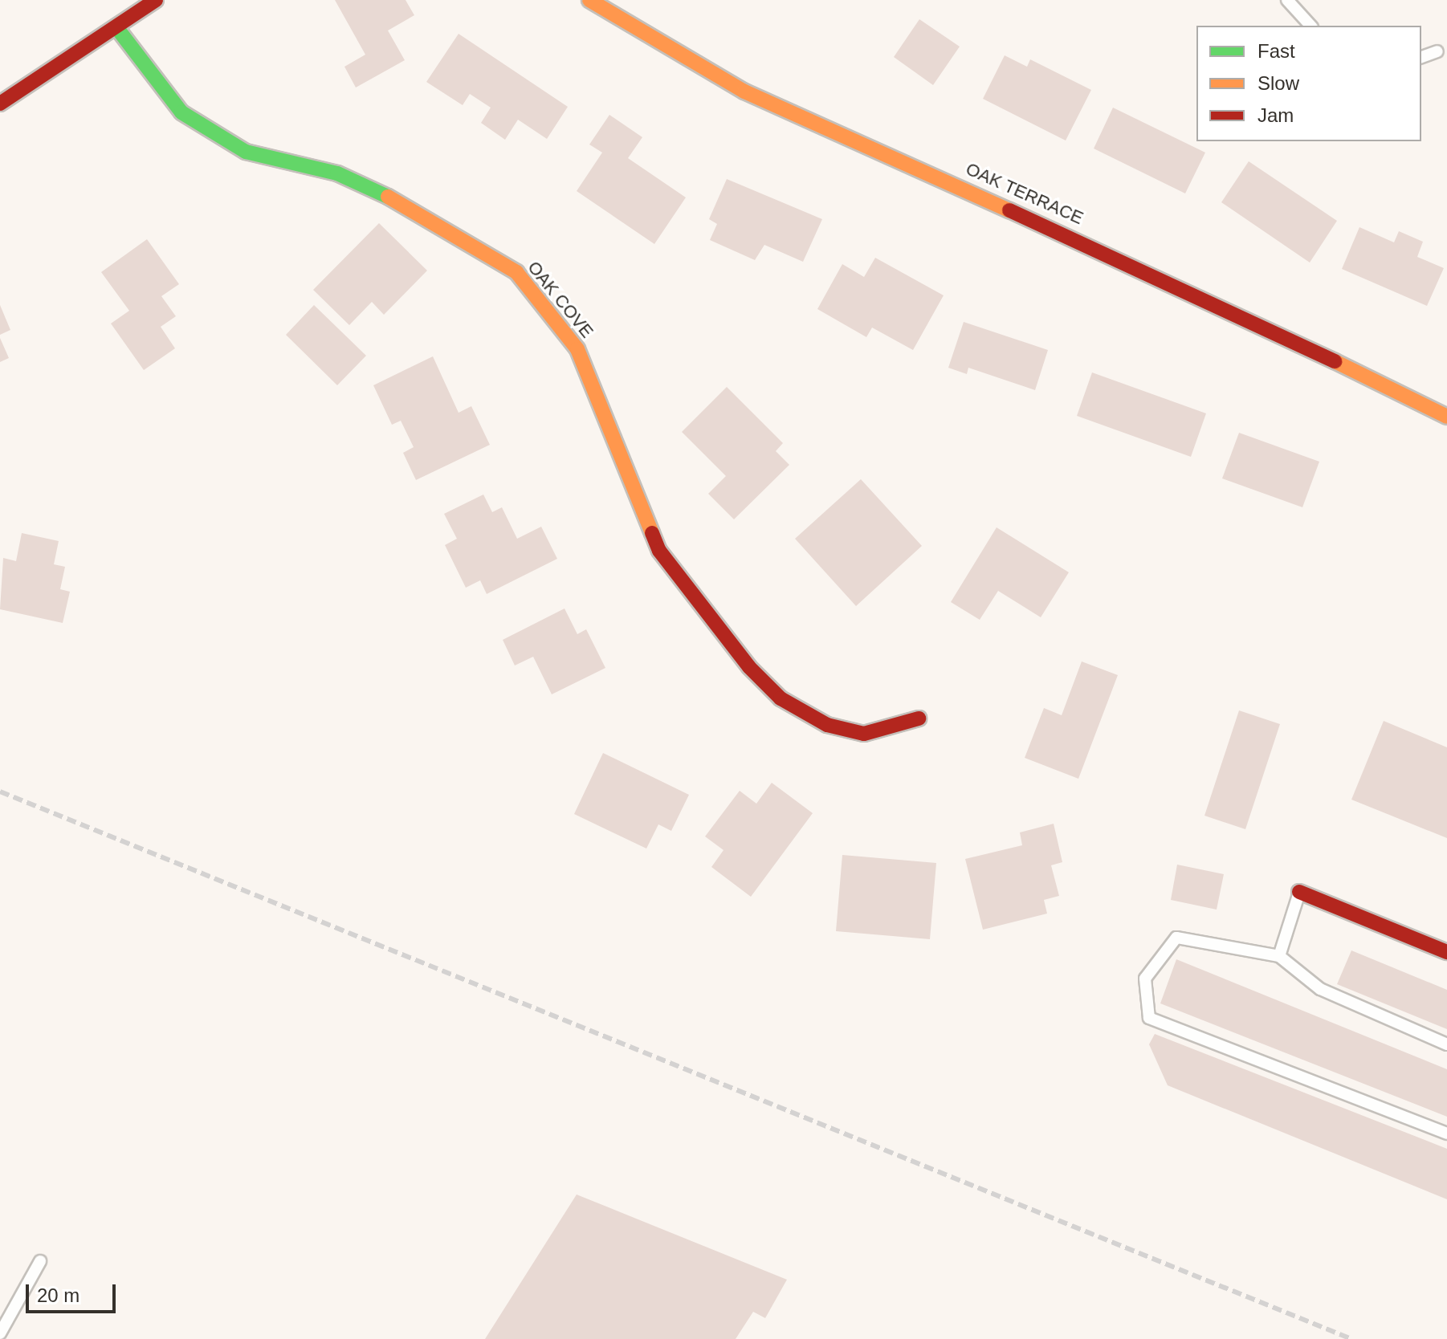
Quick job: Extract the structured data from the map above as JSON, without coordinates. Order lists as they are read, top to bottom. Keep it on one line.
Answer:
{"streets":{"street":["OAK TERRACE","OAK COVE"]},"legend":["Fast","Slow","Jam"],"scale_bar":"20 m"}
